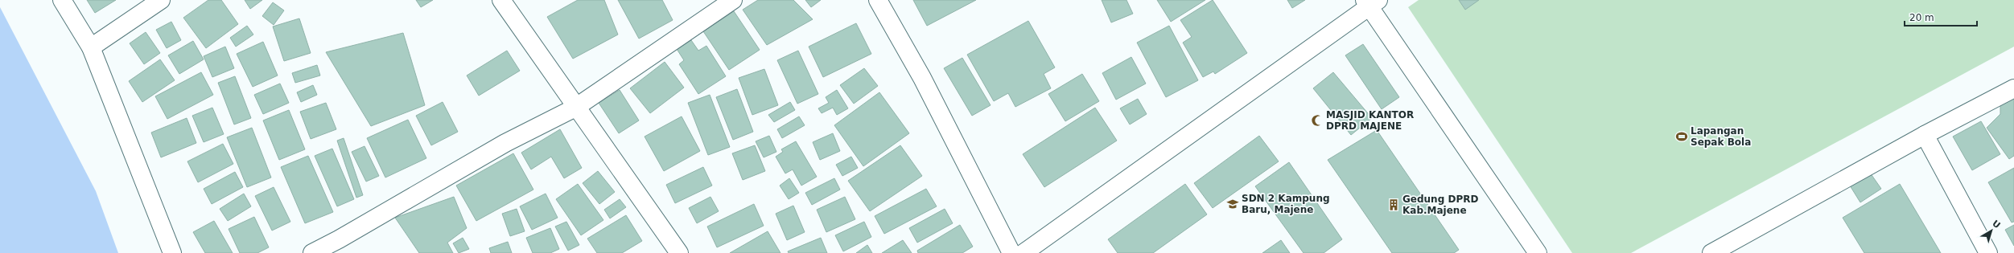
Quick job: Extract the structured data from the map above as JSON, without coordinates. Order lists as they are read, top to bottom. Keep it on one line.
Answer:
{"places":{"mosque":["MASJID KANTOR DPRD MAJENE"],"sports":["Lapangan Sepak Bola"],"school or university":["SDN 2 Kampung Baru, Majene"],"building":["Gedung DPRD Kab.Majene"]},"scale_bar":"20 m","north":"top right"}
